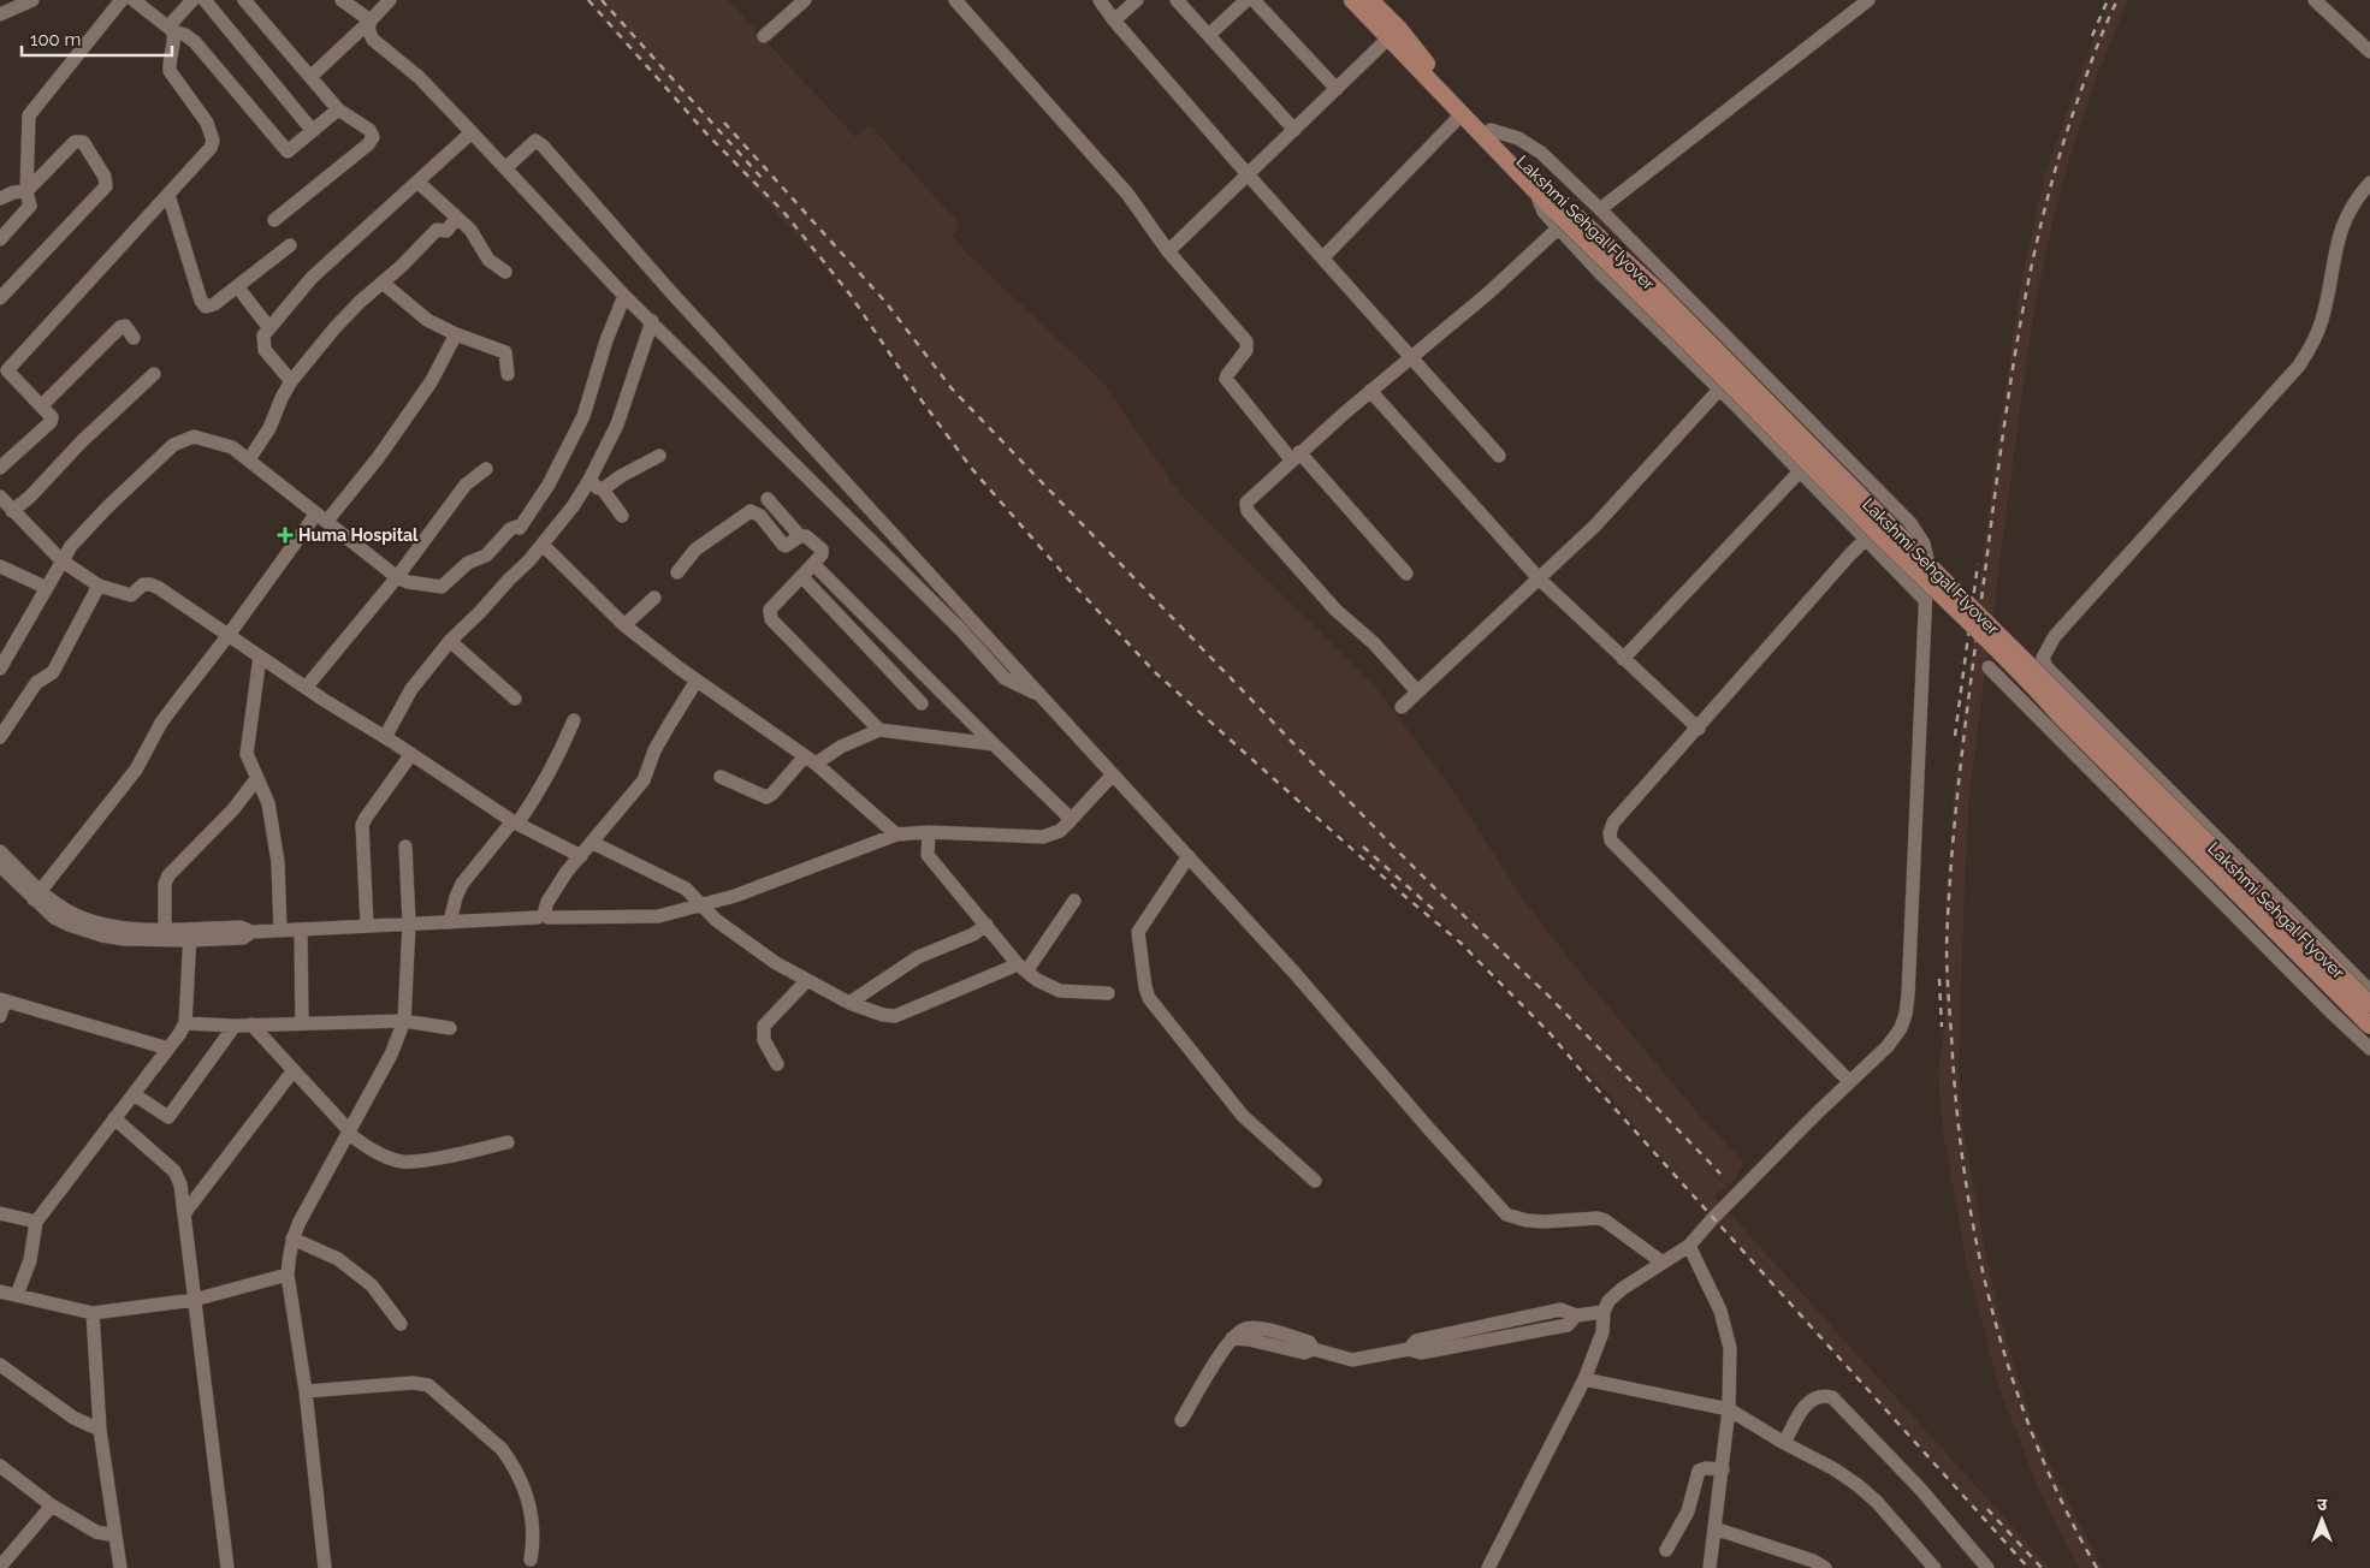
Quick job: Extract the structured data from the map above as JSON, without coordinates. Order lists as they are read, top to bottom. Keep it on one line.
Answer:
{"streets":{"main road":["Lakshmi Sehgal Flyover"]},"places":{"health":["Huma Hospital"]},"scale_bar":"100 m","north":"top"}
